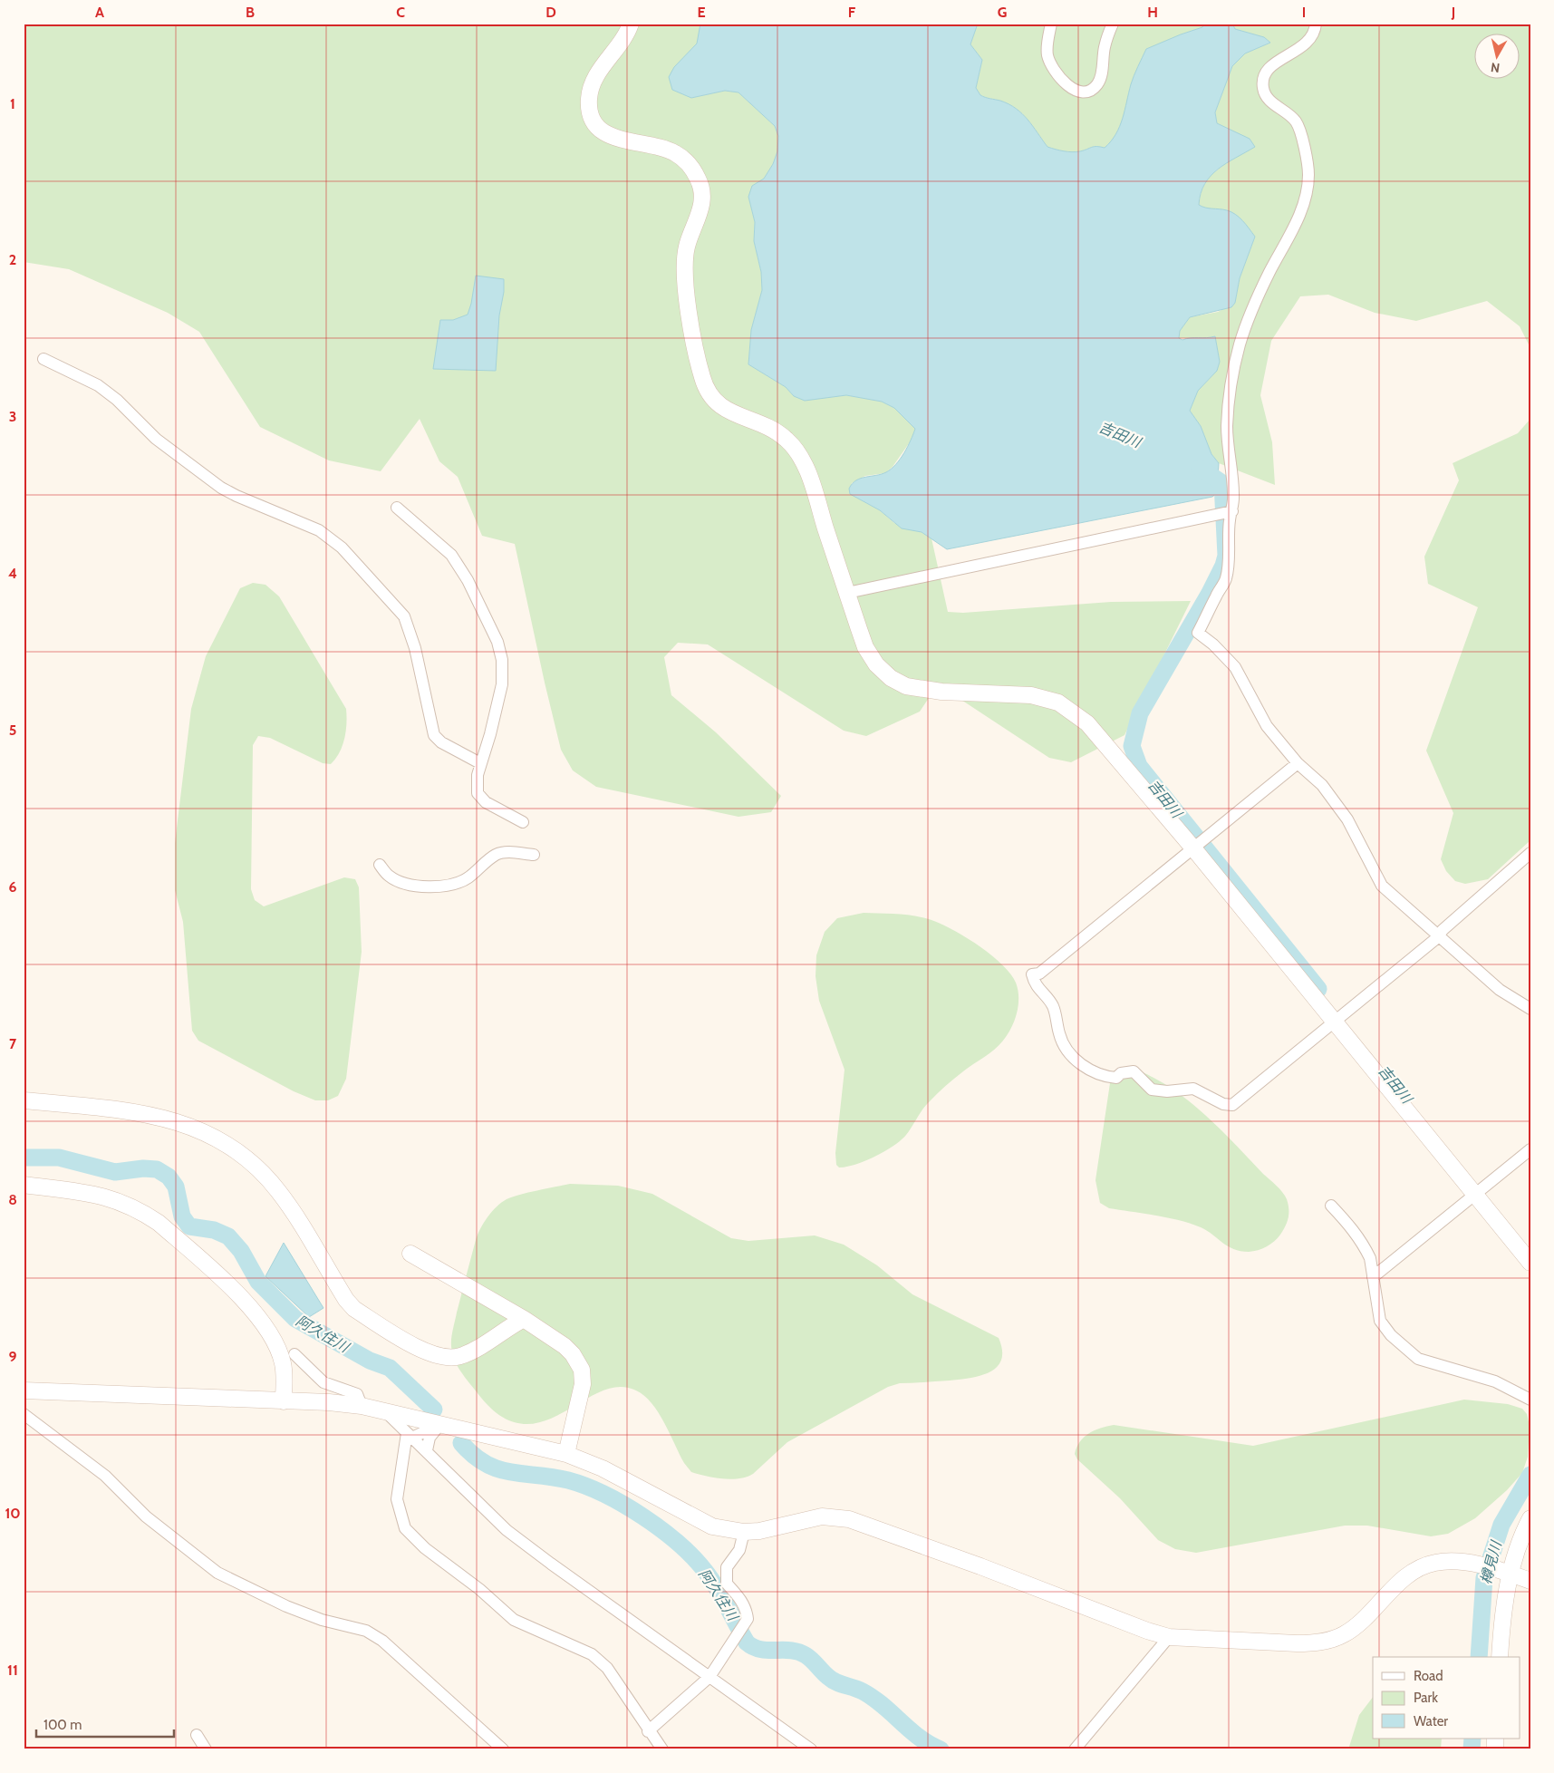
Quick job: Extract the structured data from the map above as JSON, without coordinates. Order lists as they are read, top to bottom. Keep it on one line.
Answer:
{"water":["吉田川","阿久住川","樽見川"],"legend":["Road","Park","Water"],"scale_bar":"100 m","north":"bottom","grid":{"columns":["A","B","C","D","E","F","G","H","I","J"],"rows":["1","2","3","4","5","6","7","8","9","10","11"]}}
